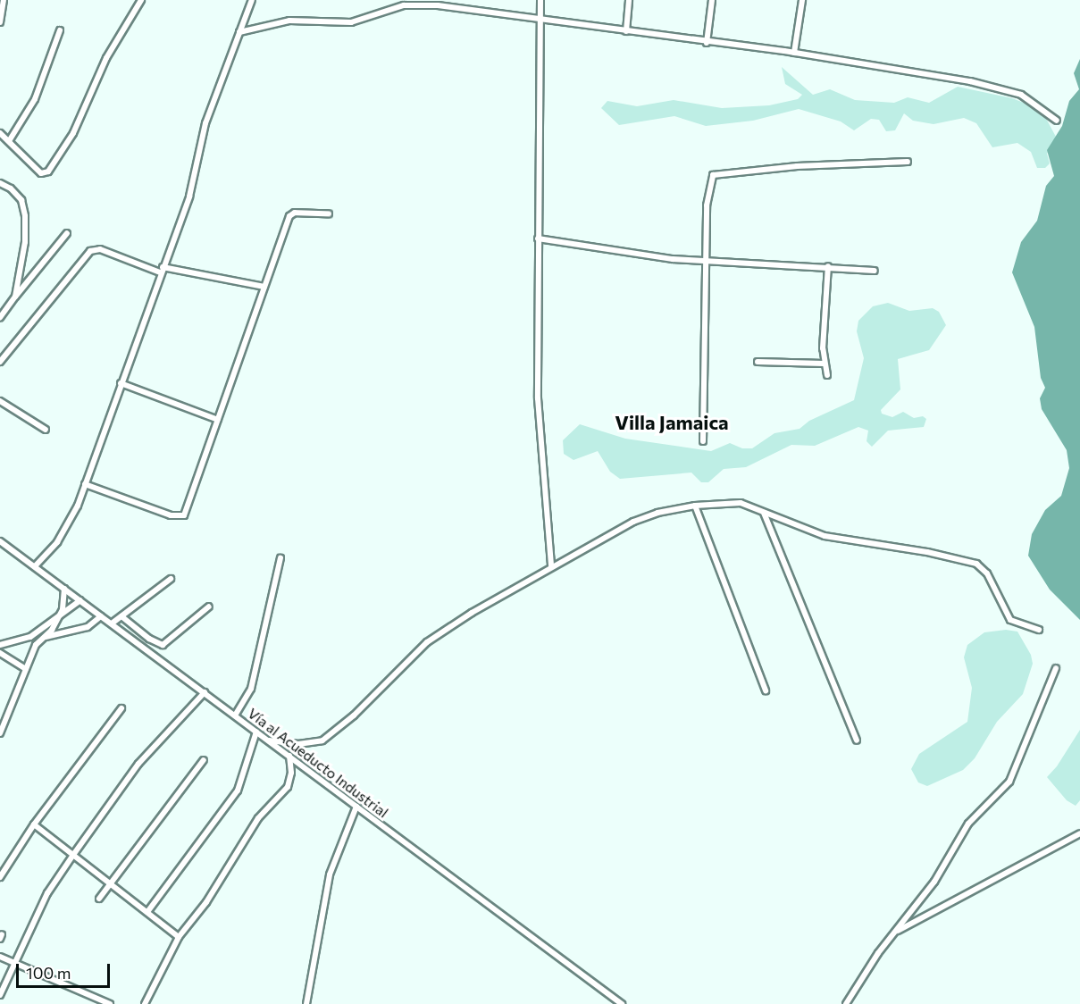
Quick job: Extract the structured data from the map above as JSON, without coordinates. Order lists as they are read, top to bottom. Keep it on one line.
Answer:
{"streets":{"street":["Vía al Acueducto Industrial"]},"districts":["Villa Jamaica"],"scale_bar":"100 m"}
